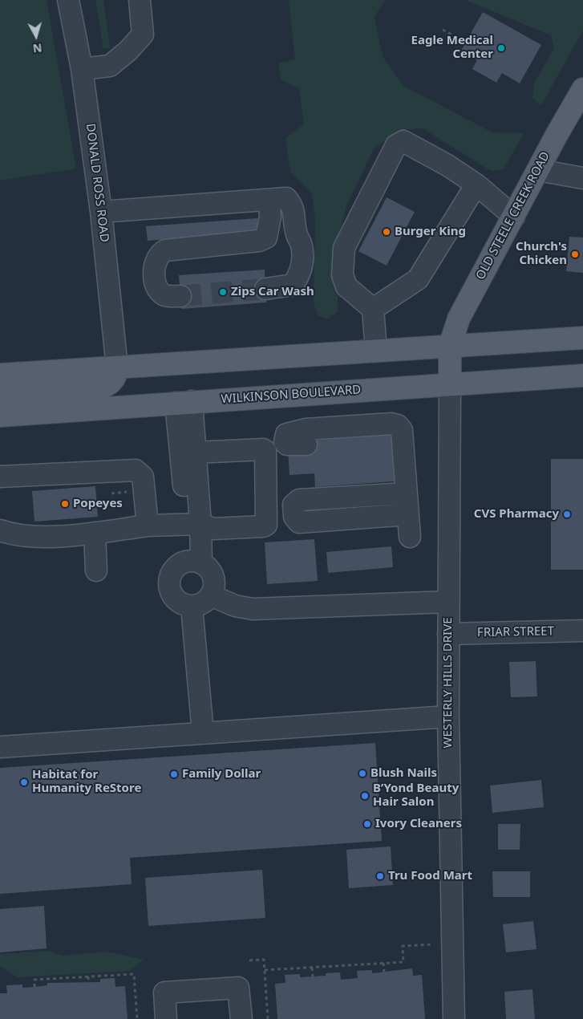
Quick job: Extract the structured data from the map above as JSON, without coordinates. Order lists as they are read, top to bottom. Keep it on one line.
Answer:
{"streets":{"main road":["OLD STEELE CREEK ROAD","WILKINSON BOULEVARD","WESTERLY HILLS DRIVE"],"street":["DONALD ROSS ROAD","FRIAR STREET"]},"crossings":[["OLD STEELE CREEK ROAD","WESTERLY HILLS DRIVE"],["WILKINSON BOULEVARD","WESTERLY HILLS DRIVE"],["FRIAR STREET","WESTERLY HILLS DRIVE"]],"places":["Eagle Medical Center","Burger King","Church's Chicken","Zips Car Wash","Popeyes","CVS Pharmacy","Blush Nails","Family Dollar","Habitat for Humanity ReStore","B’Yond Beauty Hair Salon","Ivory Cleaners","Tru Food Mart"],"north":"bottom"}
